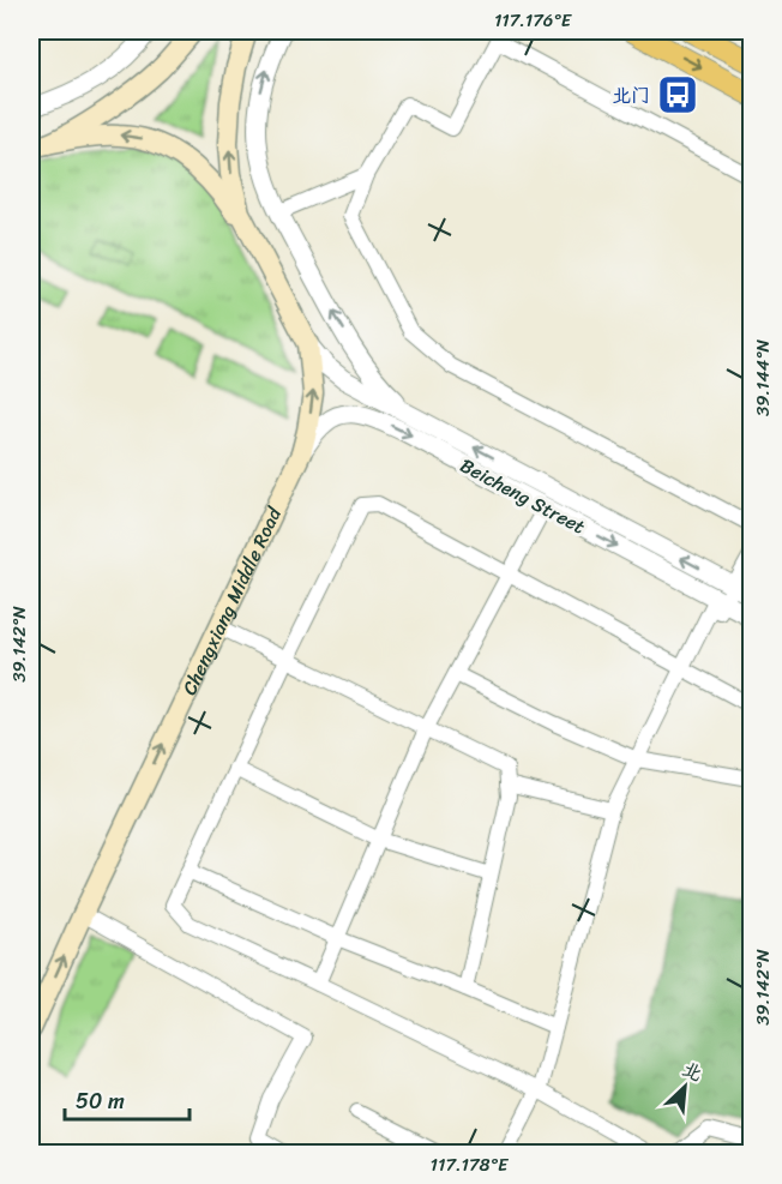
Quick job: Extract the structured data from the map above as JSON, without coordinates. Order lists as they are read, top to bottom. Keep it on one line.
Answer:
{"streets":{"main road":["Chengxiang Middle Road"],"street":["Beicheng Street"]},"crossings":[["Beicheng Street","Chengxiang Middle Road"]],"places":{"bus stop":["北门"]},"scale_bar":"50 m","north":"top right","coordinates":["117.176°E","39.144°N","39.142°N","117.178°E"]}
